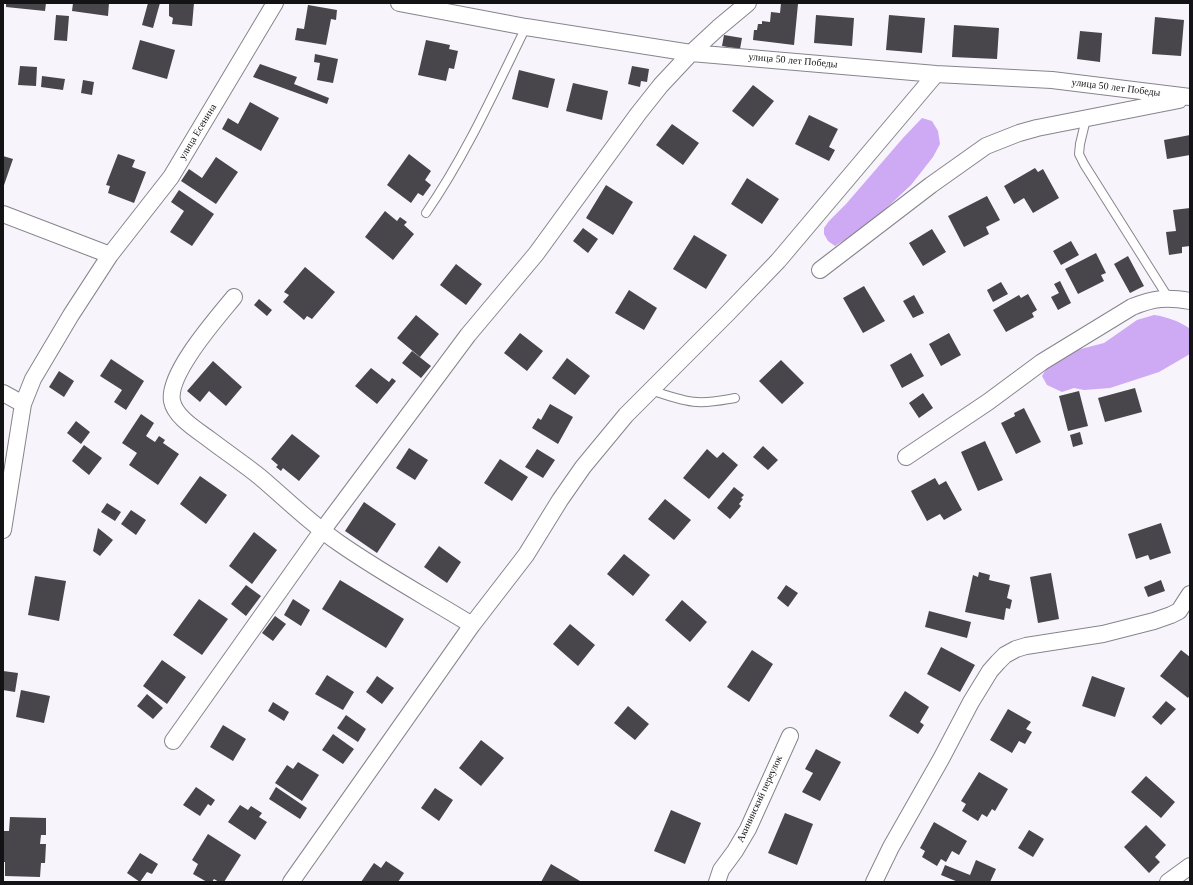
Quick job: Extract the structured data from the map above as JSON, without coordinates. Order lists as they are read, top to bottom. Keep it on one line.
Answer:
{"streets":{"street":["улица 50 лет Победы","улица Есенина","Акининский переулок"]}}
